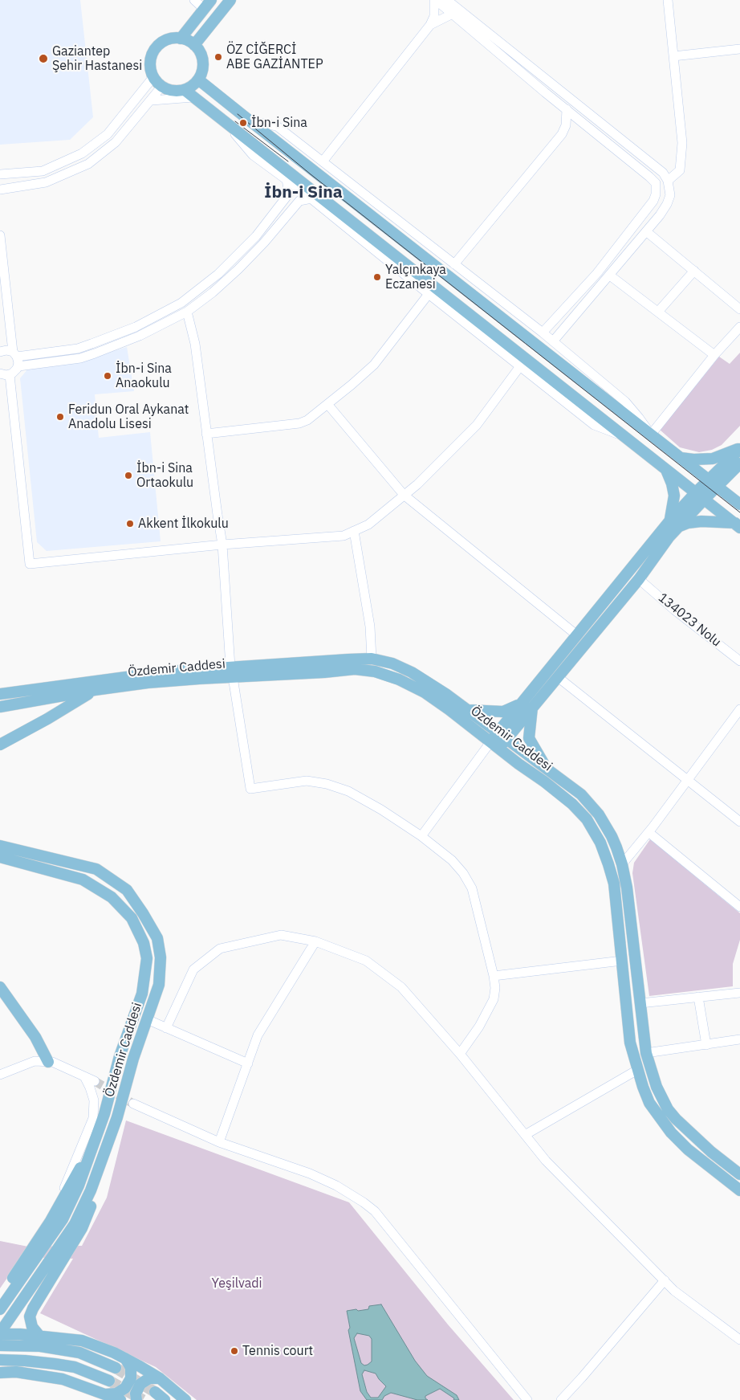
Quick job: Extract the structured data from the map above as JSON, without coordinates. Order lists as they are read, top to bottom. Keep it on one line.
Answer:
{"streets":{"main road":["Özdemir Caddesi"],"street":["134023 Nolu"]},"districts":["İbn-i Sina"],"parks":["Yeşilvadi"],"places":["ÖZ CİĞERCİ ABE GAZİANTEP","Gaziantep Şehir Hastanesi","İbn-i Sina","Yalçınkaya Eczanesi","İbn-i Sina Anaokulu","Feridun Oral Aykanat Anadolu Lisesi","İbn-i Sina Ortaokulu","Akkent İlkokulu","Tennis court"]}
